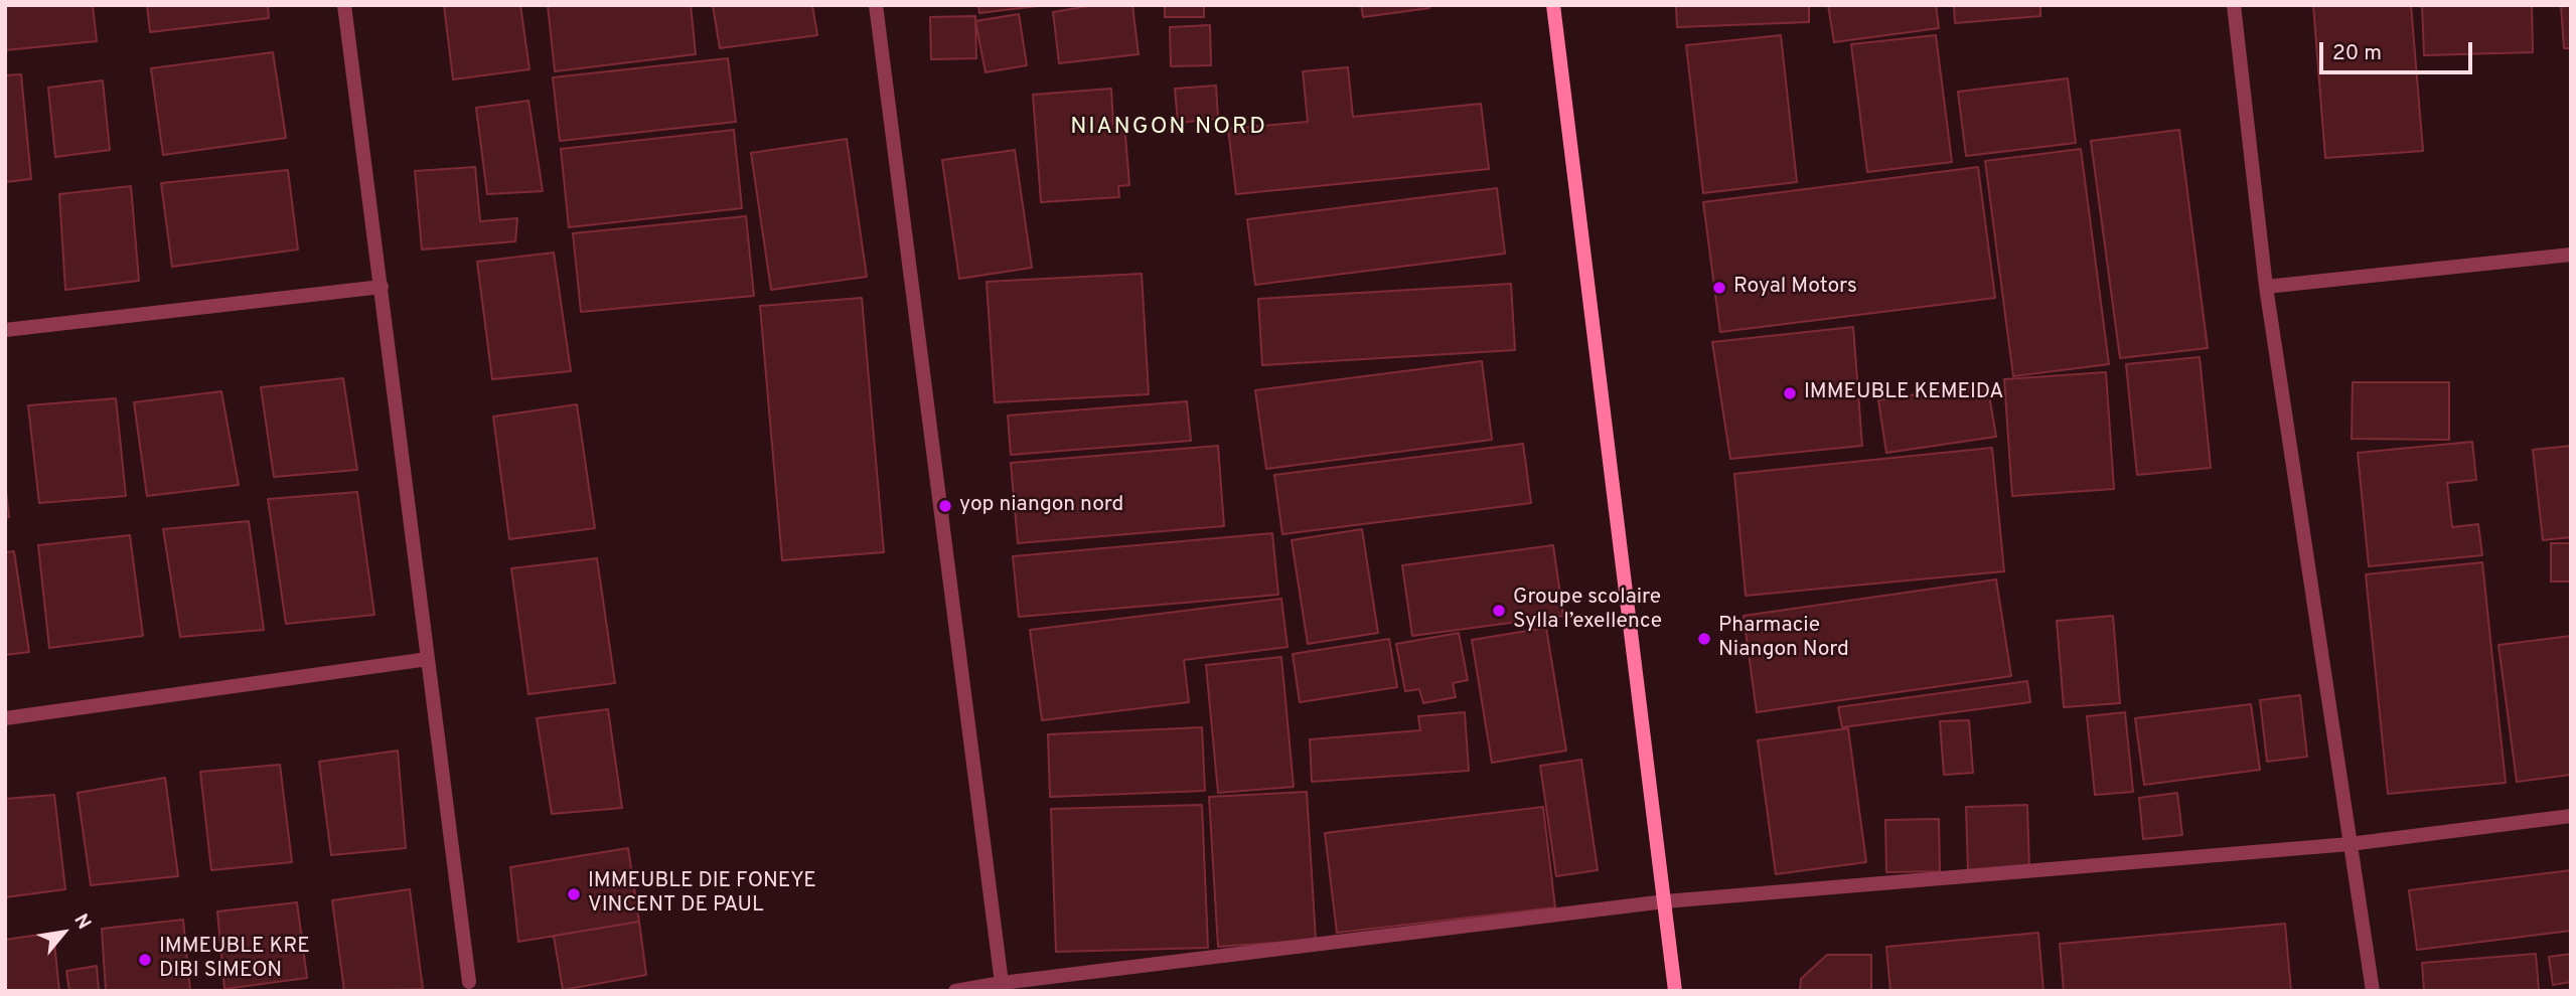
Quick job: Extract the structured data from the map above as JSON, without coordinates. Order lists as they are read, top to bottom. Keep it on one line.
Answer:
{"districts":["NIANGON NORD"],"places":["Royal Motors","IMMEUBLE KEMEIDA","yop niangon nord","Groupe scolaire Sylla l’exellence","Pharmacie Niangon Nord","IMMEUBLE DIE FONEYE VINCENT DE PAUL","IMMEUBLE KRE DIBI SIMEON"],"scale_bar":"20 m","north":"top right"}
